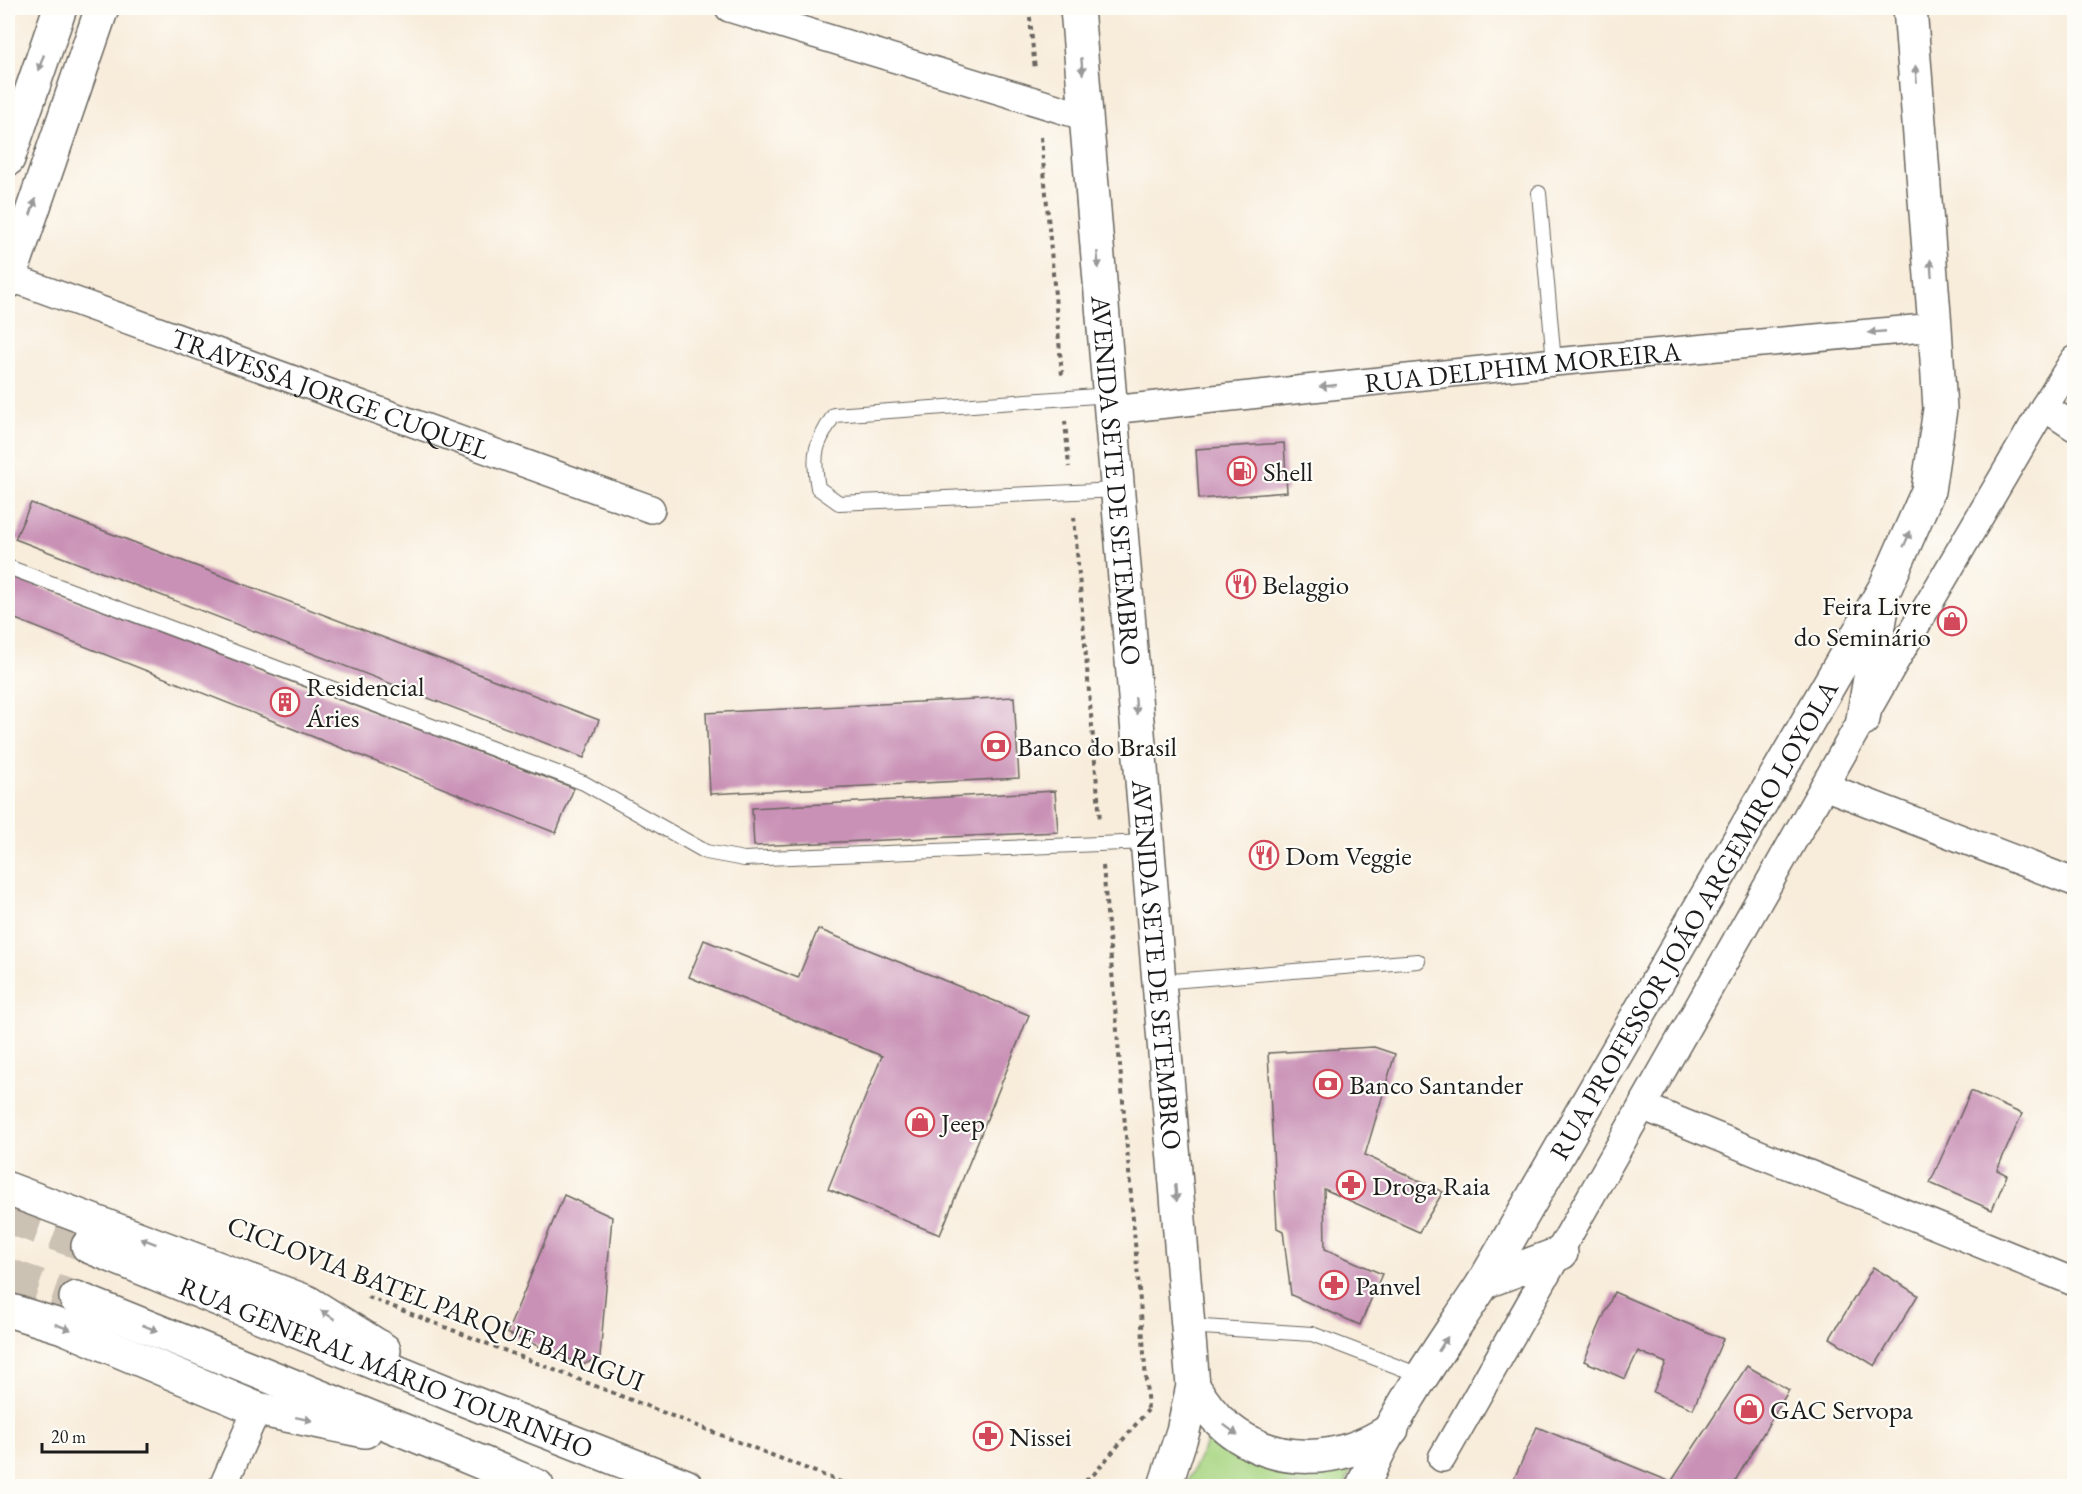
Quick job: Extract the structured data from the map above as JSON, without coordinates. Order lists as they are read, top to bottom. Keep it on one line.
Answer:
{"streets":{"main road":["AVENIDA SETE DE SETEMBRO","RUA PROFESSOR JOÃO ARGEMIRO LOYOLA","RUA GENERAL MÁRIO TOURINHO"],"street":["RUA DELPHIM MOREIRA","TRAVESSA JORGE CUQUEL"],"path":["CICLOVIA BATEL PARQUE BARIGUI"]},"crossings":[["RUA DELPHIM MOREIRA","AVENIDA SETE DE SETEMBRO"],["RUA DELPHIM MOREIRA","RUA PROFESSOR JOÃO ARGEMIRO LOYOLA"]],"one_way":["RUA DELPHIM MOREIRA","AVENIDA SETE DE SETEMBRO"],"places":{"fuel station":["Shell"],"restaurant":["Belaggio","Dom Veggie"],"shop":["Feira Livre do Seminário","Jeep","GAC Servopa"],"building":["Residencial Áries"],"bank":["Banco do Brasil","Banco Santander"],"pharmacy":["Droga Raia","Panvel","Nissei"]},"scale_bar":"20 m"}
